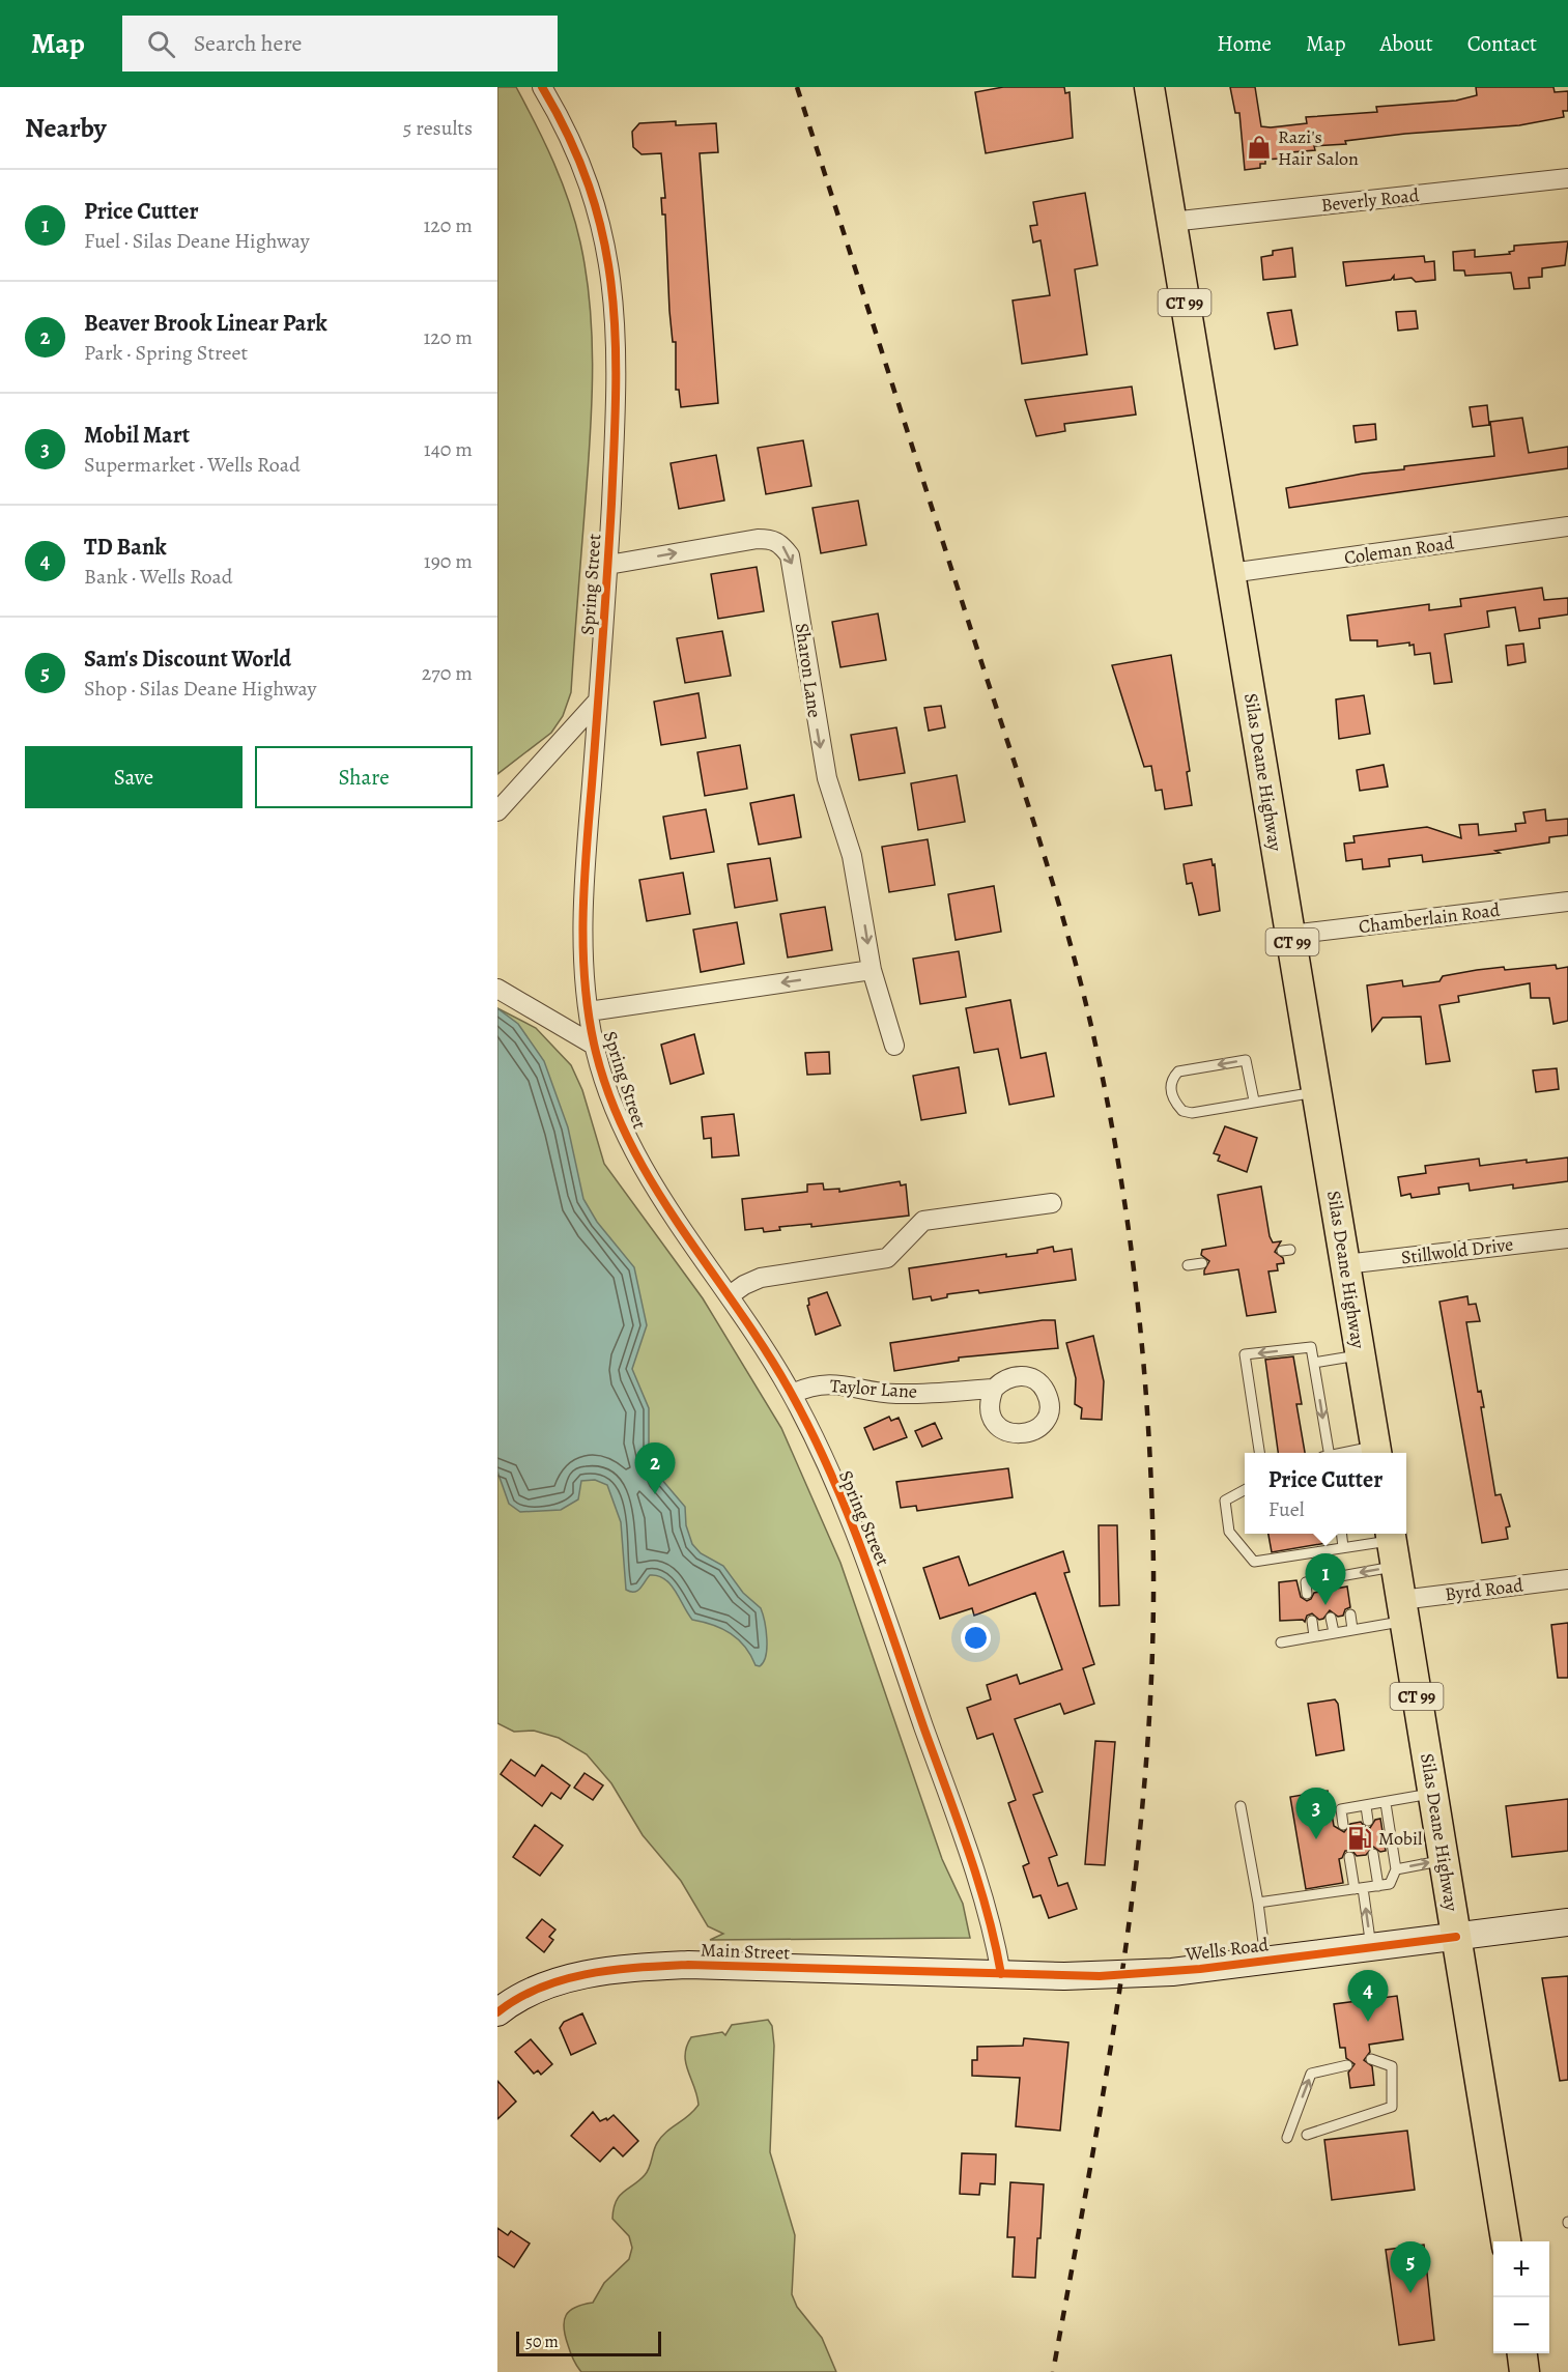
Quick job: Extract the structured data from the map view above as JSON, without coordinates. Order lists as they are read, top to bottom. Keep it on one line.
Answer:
{"streets":{"main road":["CT 99","Silas Deane Highway"],"street":["Beverly Road","Coleman Road","Spring Street","Sharon Lane","Chamberlain Road","Stillwold Drive","Taylor Lane","Byrd Road","Wells Road","Main Street"]},"crossings":[["Beverly Road","Silas Deane Highway"],["Coleman Road","Silas Deane Highway"],["Spring Street","Sharon Lane"],["Spring Street","Taylor Lane"],["Spring Street","Wells Road"],["Spring Street","Main Street"],["Silas Deane Highway","Chamberlain Road"],["Silas Deane Highway","Stillwold Drive"],["Silas Deane Highway","Byrd Road"],["Silas Deane Highway","Wells Road"],["Wells Road","Main Street"]],"places":{"shop":["Razi's Hair Salon"],"fuel station":["Mobil"]},"scale_bar":"50 m","page":{"header":"Map","search":"Search here","nav":["Home","Map","About","Contact"],"heading":["Nearby","5 results"],"list":[{"mark":"1","name":"Price Cutter","note":"Fuel · Silas Deane Highway","value":"120 m"},{"mark":"2","name":"Beaver Brook Linear Park","note":"Park · Spring Street","value":"120 m"},{"mark":"3","name":"Mobil Mart","note":"Supermarket · Wells Road","value":"140 m"},{"mark":"4","name":"TD Bank","note":"Bank · Wells Road","value":"190 m"},{"mark":"5","name":"Sam's Discount World","note":"Shop · Silas Deane Highway","value":"270 m"}],"buttons":["Save","Share"],"pins":["2","1","3","4","5"],"popup":["Price Cutter","Fuel"],"map_buttons":["+","−"],"scale":"50 m"}}
